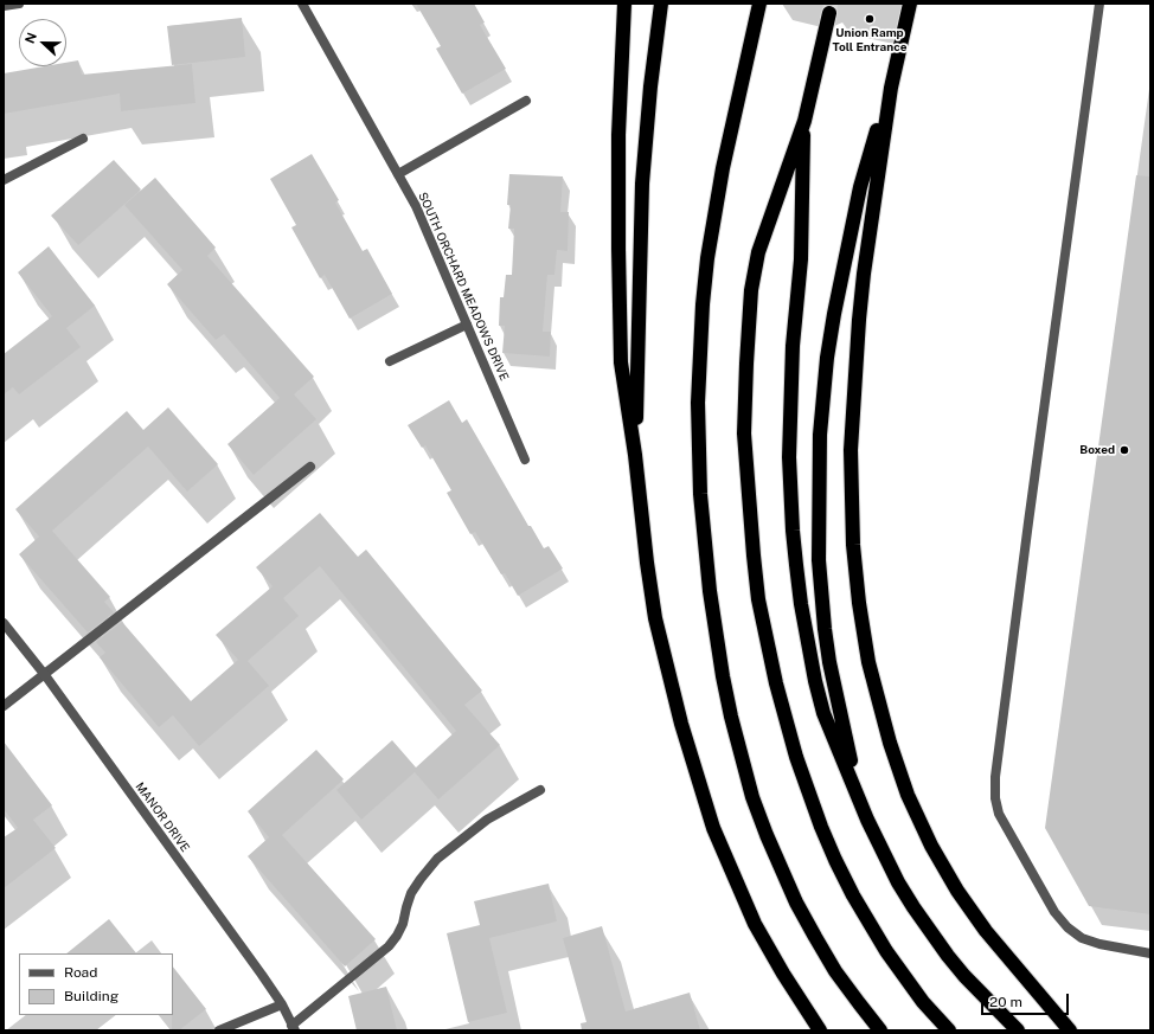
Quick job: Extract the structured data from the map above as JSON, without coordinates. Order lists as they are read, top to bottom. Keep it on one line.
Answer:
{"streets":{"street":["SOUTH ORCHARD MEADOWS DRIVE","MANOR DRIVE"]},"places":["Union Ramp Toll Entrance","Boxed"],"legend":["Road","Building"],"scale_bar":"20 m","north":"left"}
